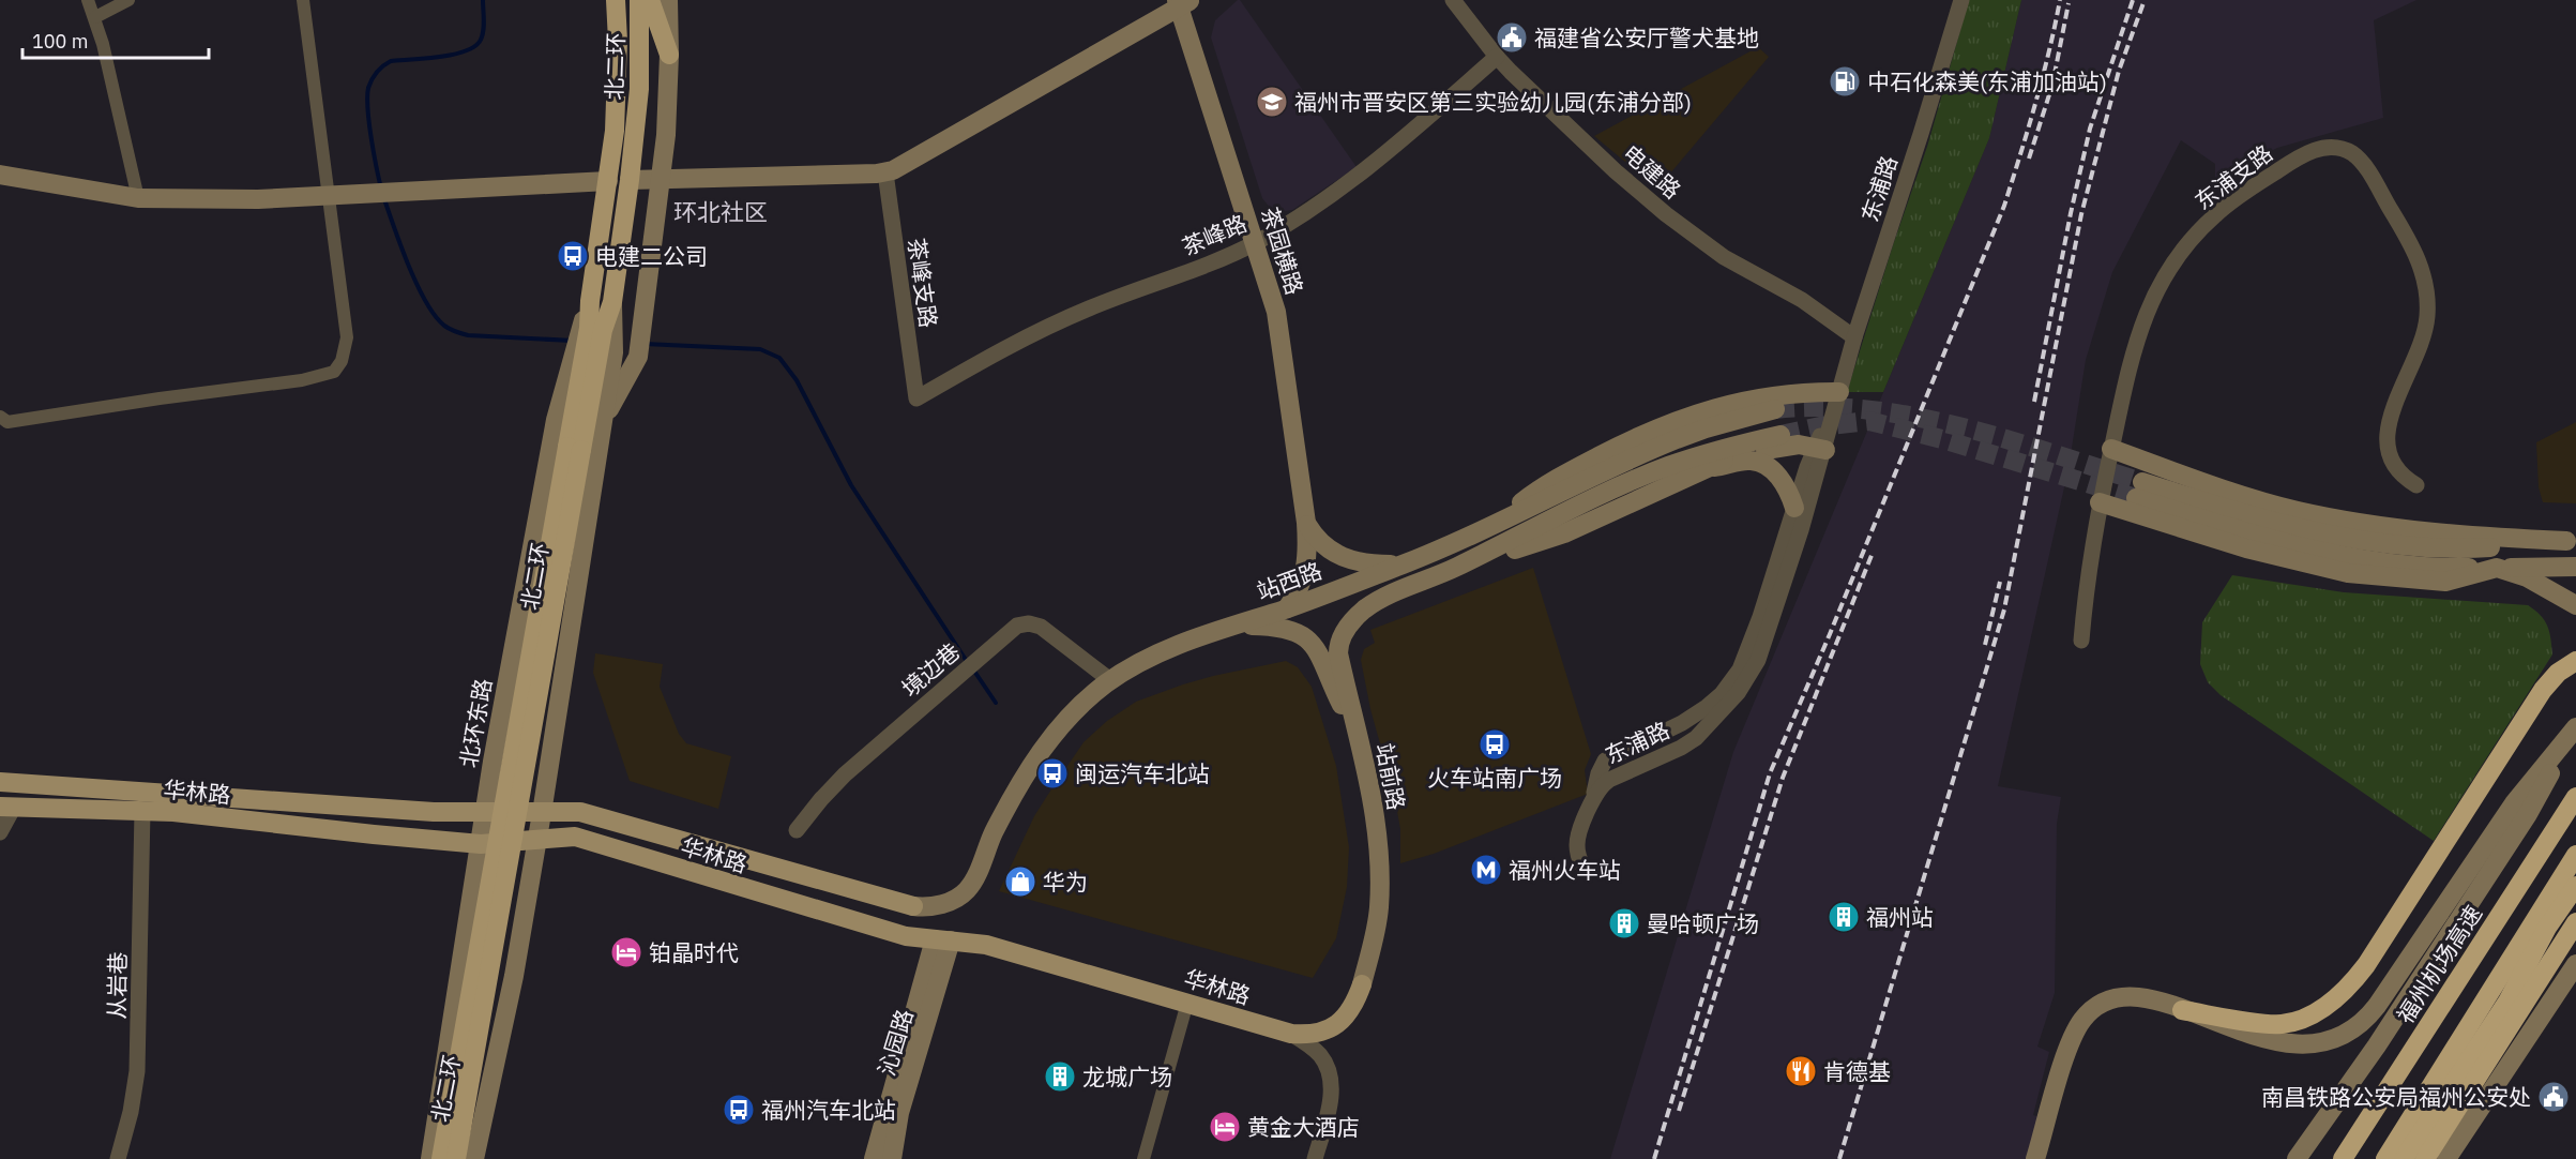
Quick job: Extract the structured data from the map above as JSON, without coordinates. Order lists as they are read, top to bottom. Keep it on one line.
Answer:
{"streets":{"highway":["北二环","福州机场高速"],"main road":["茶园横路","站西路","北环东路","站前路","华林路","沁园路"],"street":["电建路","东浦支路","东浦路","茶峰路","茶峰支路","境边巷","从岩巷"]},"crossings":[["北二环","北环东路"],["电建路","东浦路"],["电建路","茶峰路"],["茶峰路","茶园横路"],["茶峰路","茶峰支路"],["茶园横路","站西路"],["站西路","境边巷"],["站西路","华林路"],["北环东路","华林路"],["站前路","华林路"],["华林路","从岩巷"],["华林路","沁园路"]],"districts":["环北社区"],"places":{"public building":["福建省公安厅警犬基地","南昌铁路公安局福州公安处"],"fuel station":["中石化森美(东浦加油站)"],"school or university":["福州市晋安区第三实验幼儿园(东浦分部)"],"bus stop":["电建二公司","火车站南广场","闽运汽车北站","福州汽车北站"],"metro station":["福州火车站"],"shop":["华为"],"building":["福州站","曼哈顿广场","龙城广场"],"hotel":["铂晶时代","黄金大酒店"],"restaurant":["肯德基"]},"scale_bar":"100 m"}
